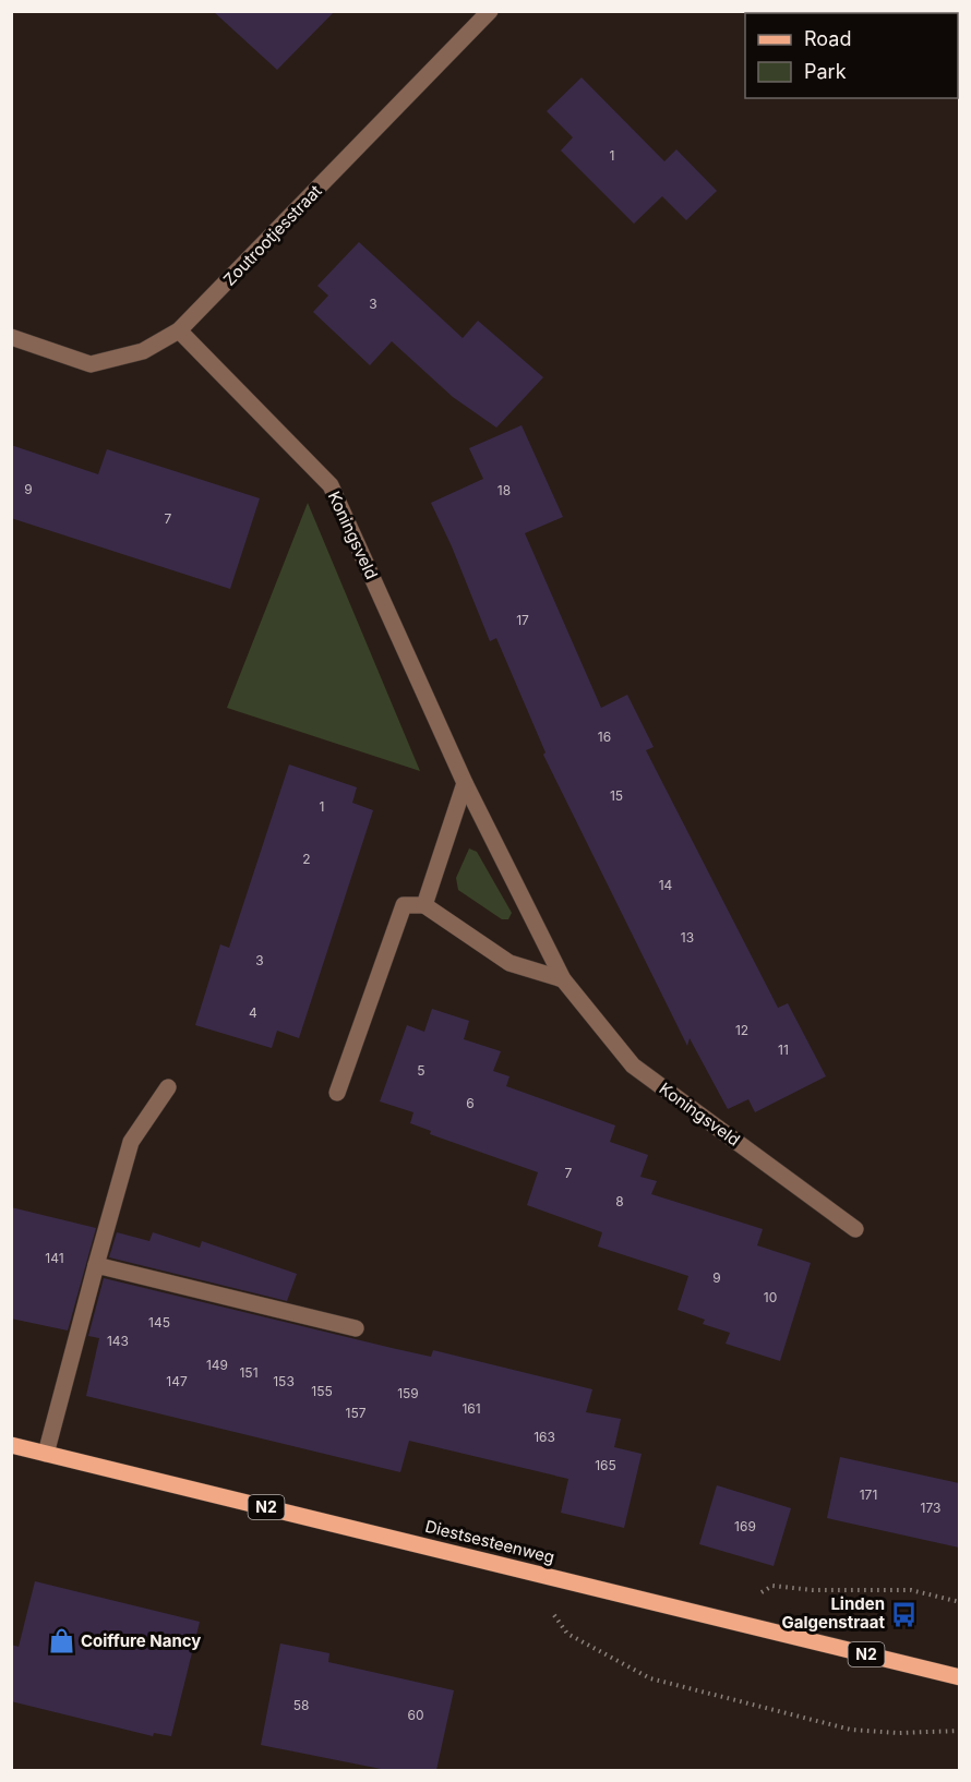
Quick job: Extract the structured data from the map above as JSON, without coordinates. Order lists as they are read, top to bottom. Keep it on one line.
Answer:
{"streets":{"main road":["N2","Diestsesteenweg"],"street":["Zoutrootjesstraat","Koningsveld"]},"crossings":[["Zoutrootjesstraat","Koningsveld"]],"places":{"bus stop":["Linden Galgenstraat"],"shop":["Coiffure Nancy"]},"house_numbers":["1","3","9","18","7","17","16","15","1","2","14","13","3","4","12","11","5","6","7","8","141","9","10","145","143","149","151","147","153","155","159","161","157","163","165","171","173","169","58","60"],"legend":["Road","Park"]}
